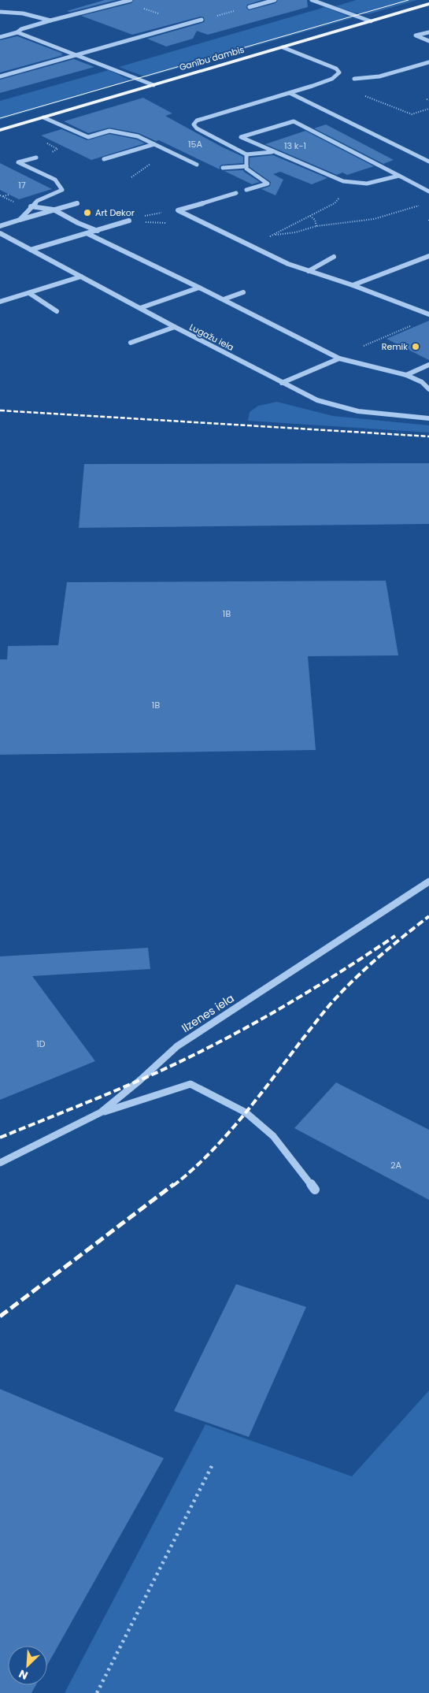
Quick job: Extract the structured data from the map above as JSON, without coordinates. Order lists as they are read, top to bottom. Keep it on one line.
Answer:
{"streets":{"main road":["Ganību dambis"],"street":["Lugažu iela","Ilzenes iela"]},"places":["Art Dekor","Remik"],"house_numbers":["15A","13 k-1","17","1B","1B","1D","2A"],"north":"bottom left"}
